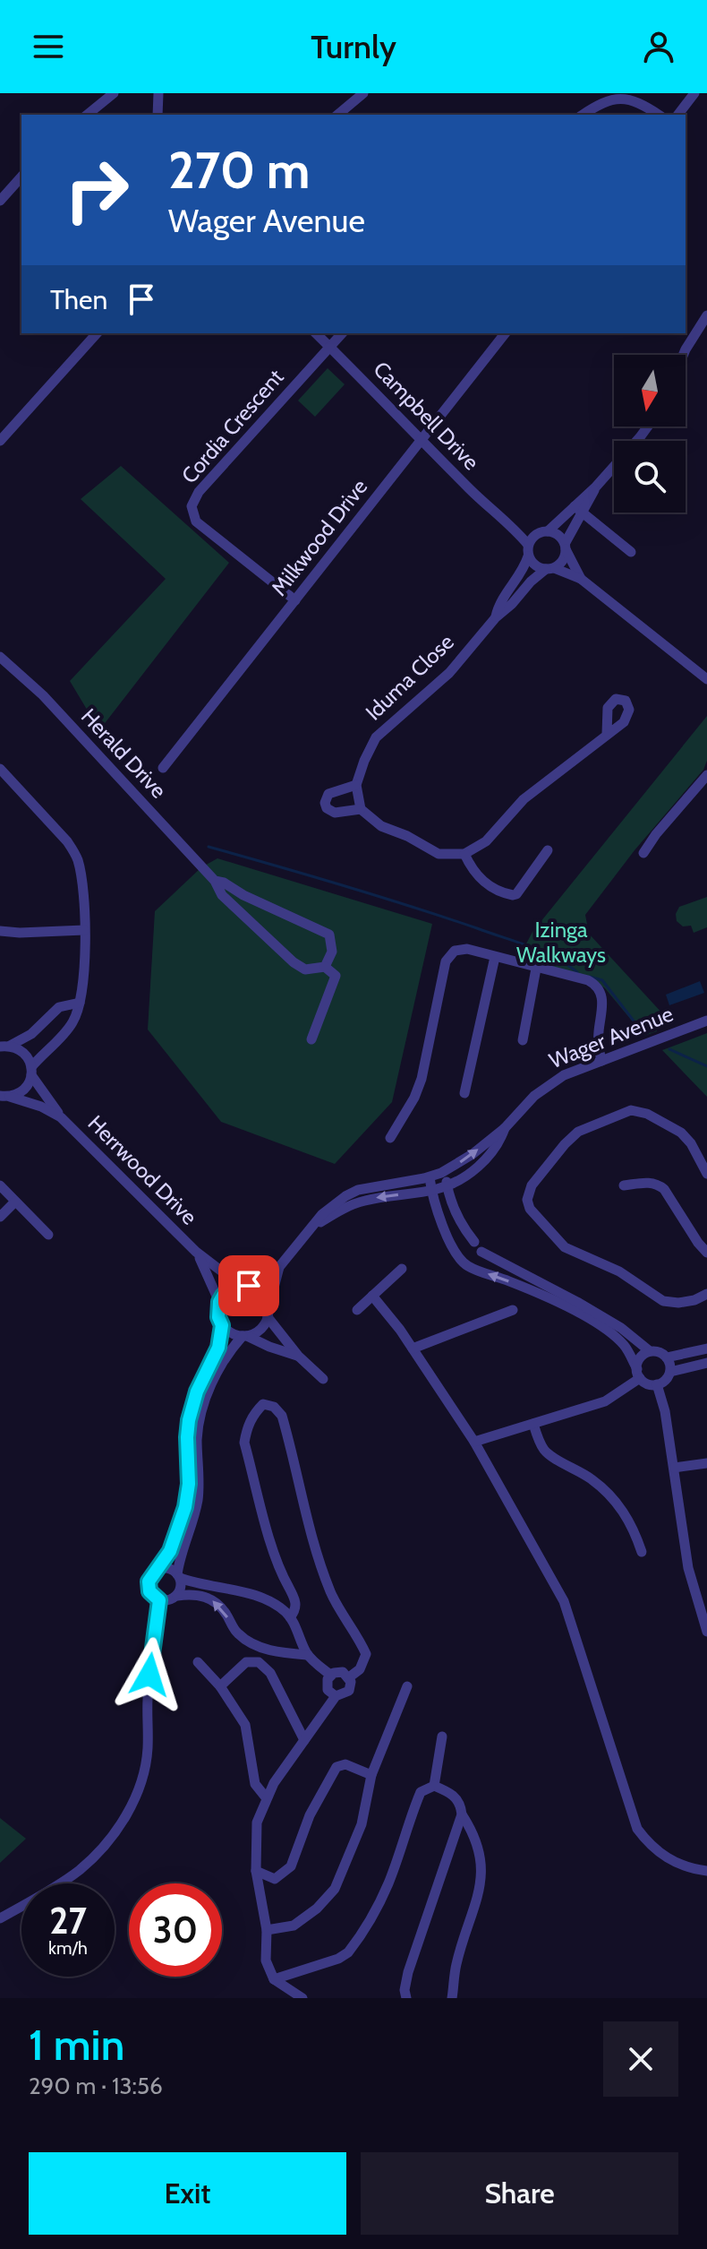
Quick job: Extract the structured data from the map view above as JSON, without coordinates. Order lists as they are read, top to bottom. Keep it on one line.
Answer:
{"streets":{"street":["Campbell Drive","Cordia Crescent","Milkwood Drive","Iduma Close","Herald Drive","Wager Avenue","Herrwood Drive"]},"crossings":[["Campbell Drive","Cordia Crescent"],["Campbell Drive","Milkwood Drive"],["Cordia Crescent","Milkwood Drive"]],"parks":["Izinga Walkways"],"north":"bottom","page":{"header":"Turnly","turn":["270 m","Wager Avenue"],"then":"Then","speed":"27 km/h","limit":"30","heading":["1 min","290 m · 13:56"],"buttons":["Exit","Share"]}}
